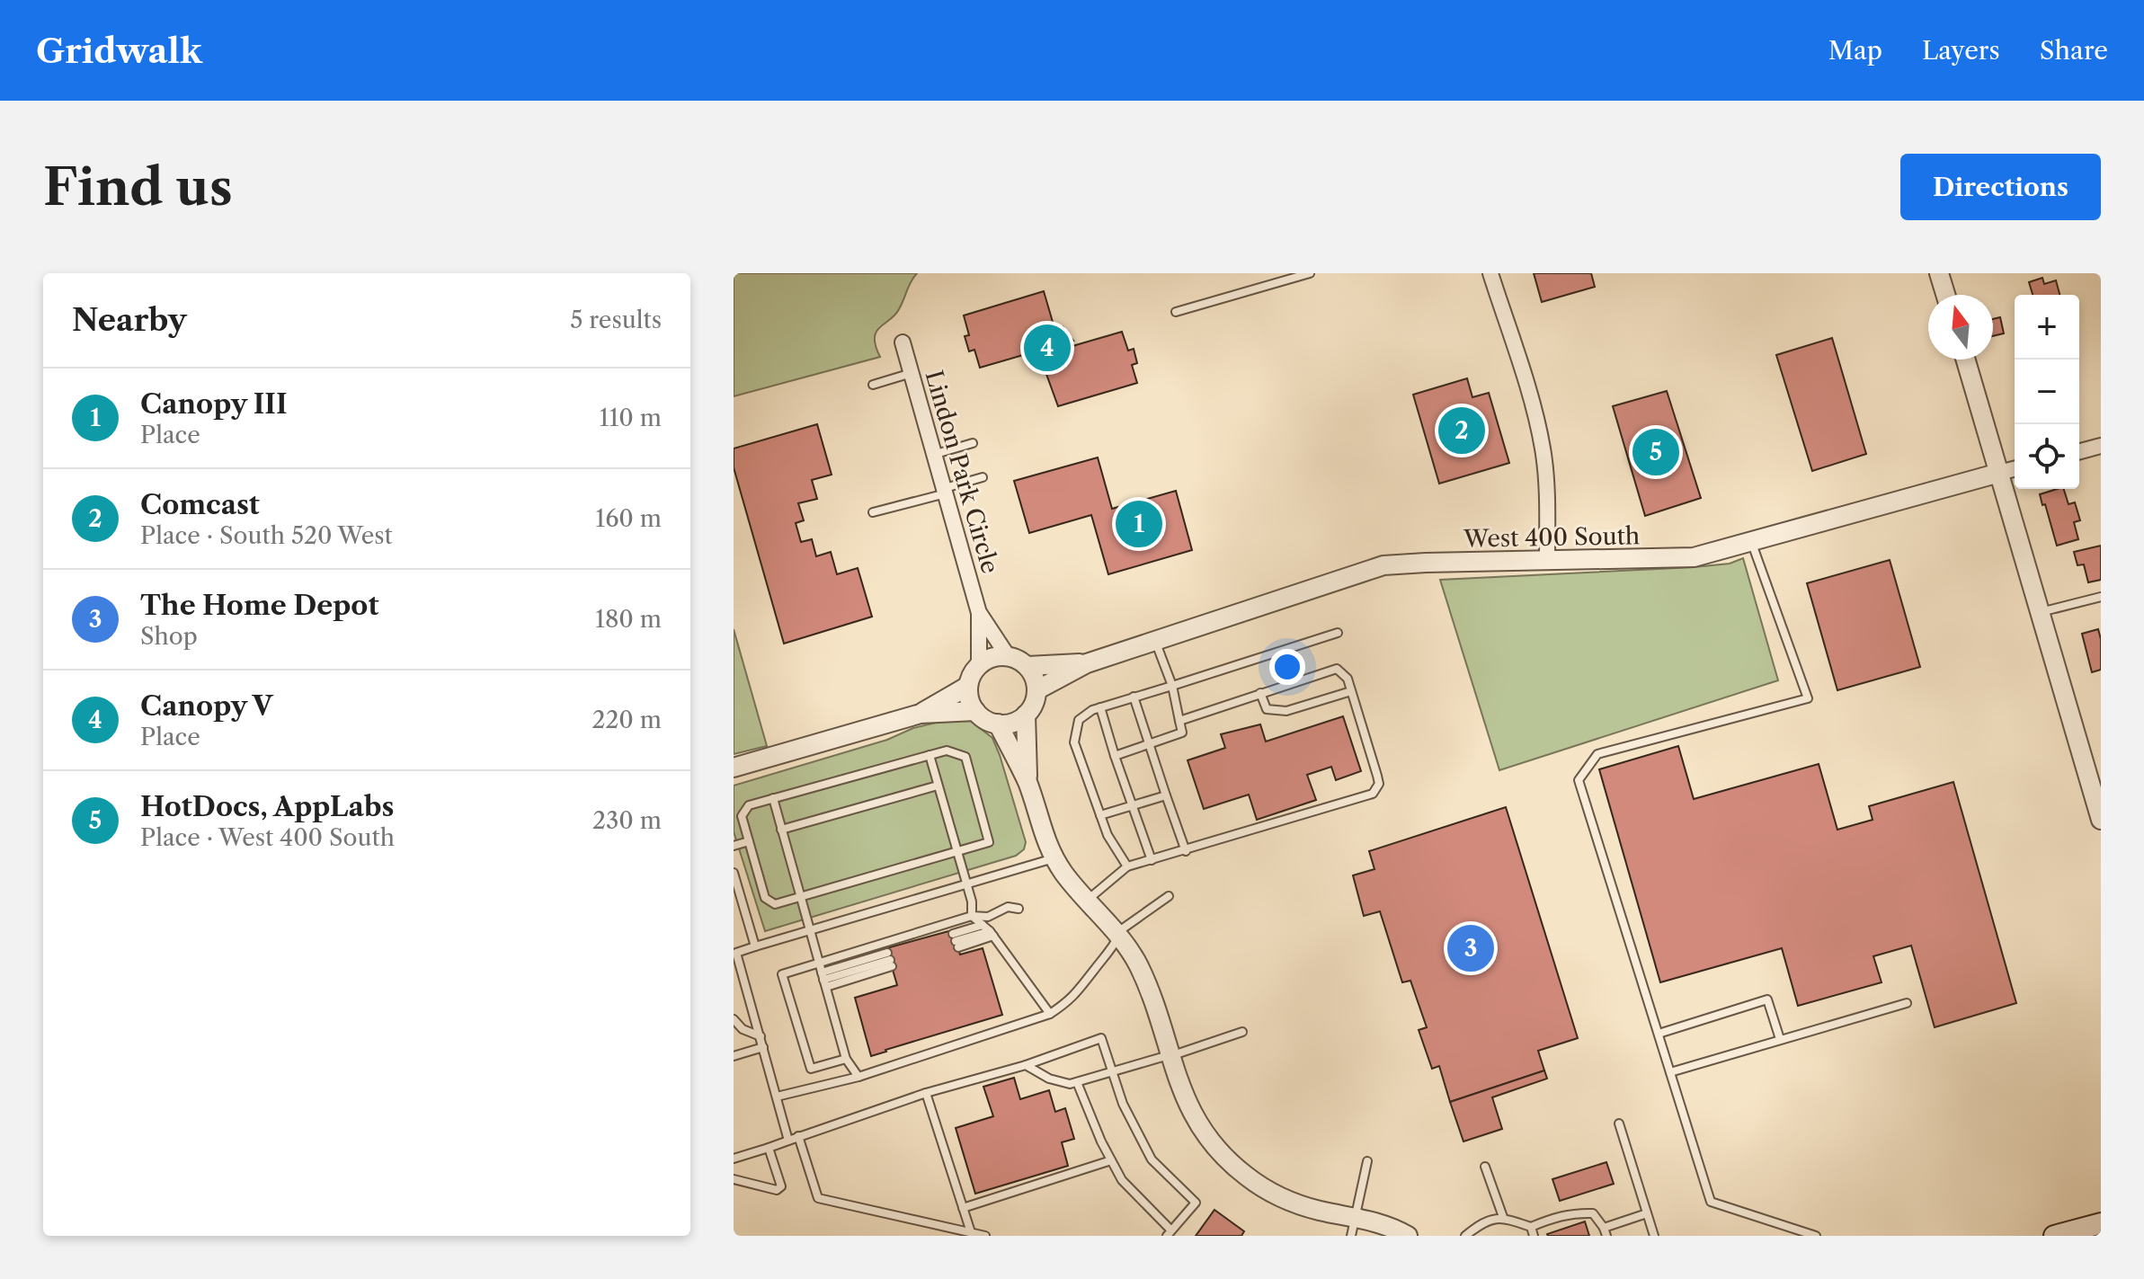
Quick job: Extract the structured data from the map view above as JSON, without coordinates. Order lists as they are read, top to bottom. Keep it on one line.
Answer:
{"streets":{"street":["Lindon Park Circle","West 400 South"]},"north":"top","page":{"header":"Gridwalk","nav":["Map","Layers","Share"],"buttons":"Directions","title":"Find us","heading":["Nearby","5 results"],"map_buttons":["+","−"],"pins":["4","2","5","1","3"],"list":[{"mark":"1","name":"Canopy III","note":"Place","value":"110 m"},{"mark":"2","name":"Comcast","note":"Place · South 520 West","value":"160 m"},{"mark":"3","name":"The Home Depot","note":"Shop","value":"180 m"},{"mark":"4","name":"Canopy V","note":"Place","value":"220 m"},{"mark":"5","name":"HotDocs, AppLabs","note":"Place · West 400 South","value":"230 m"}]}}
